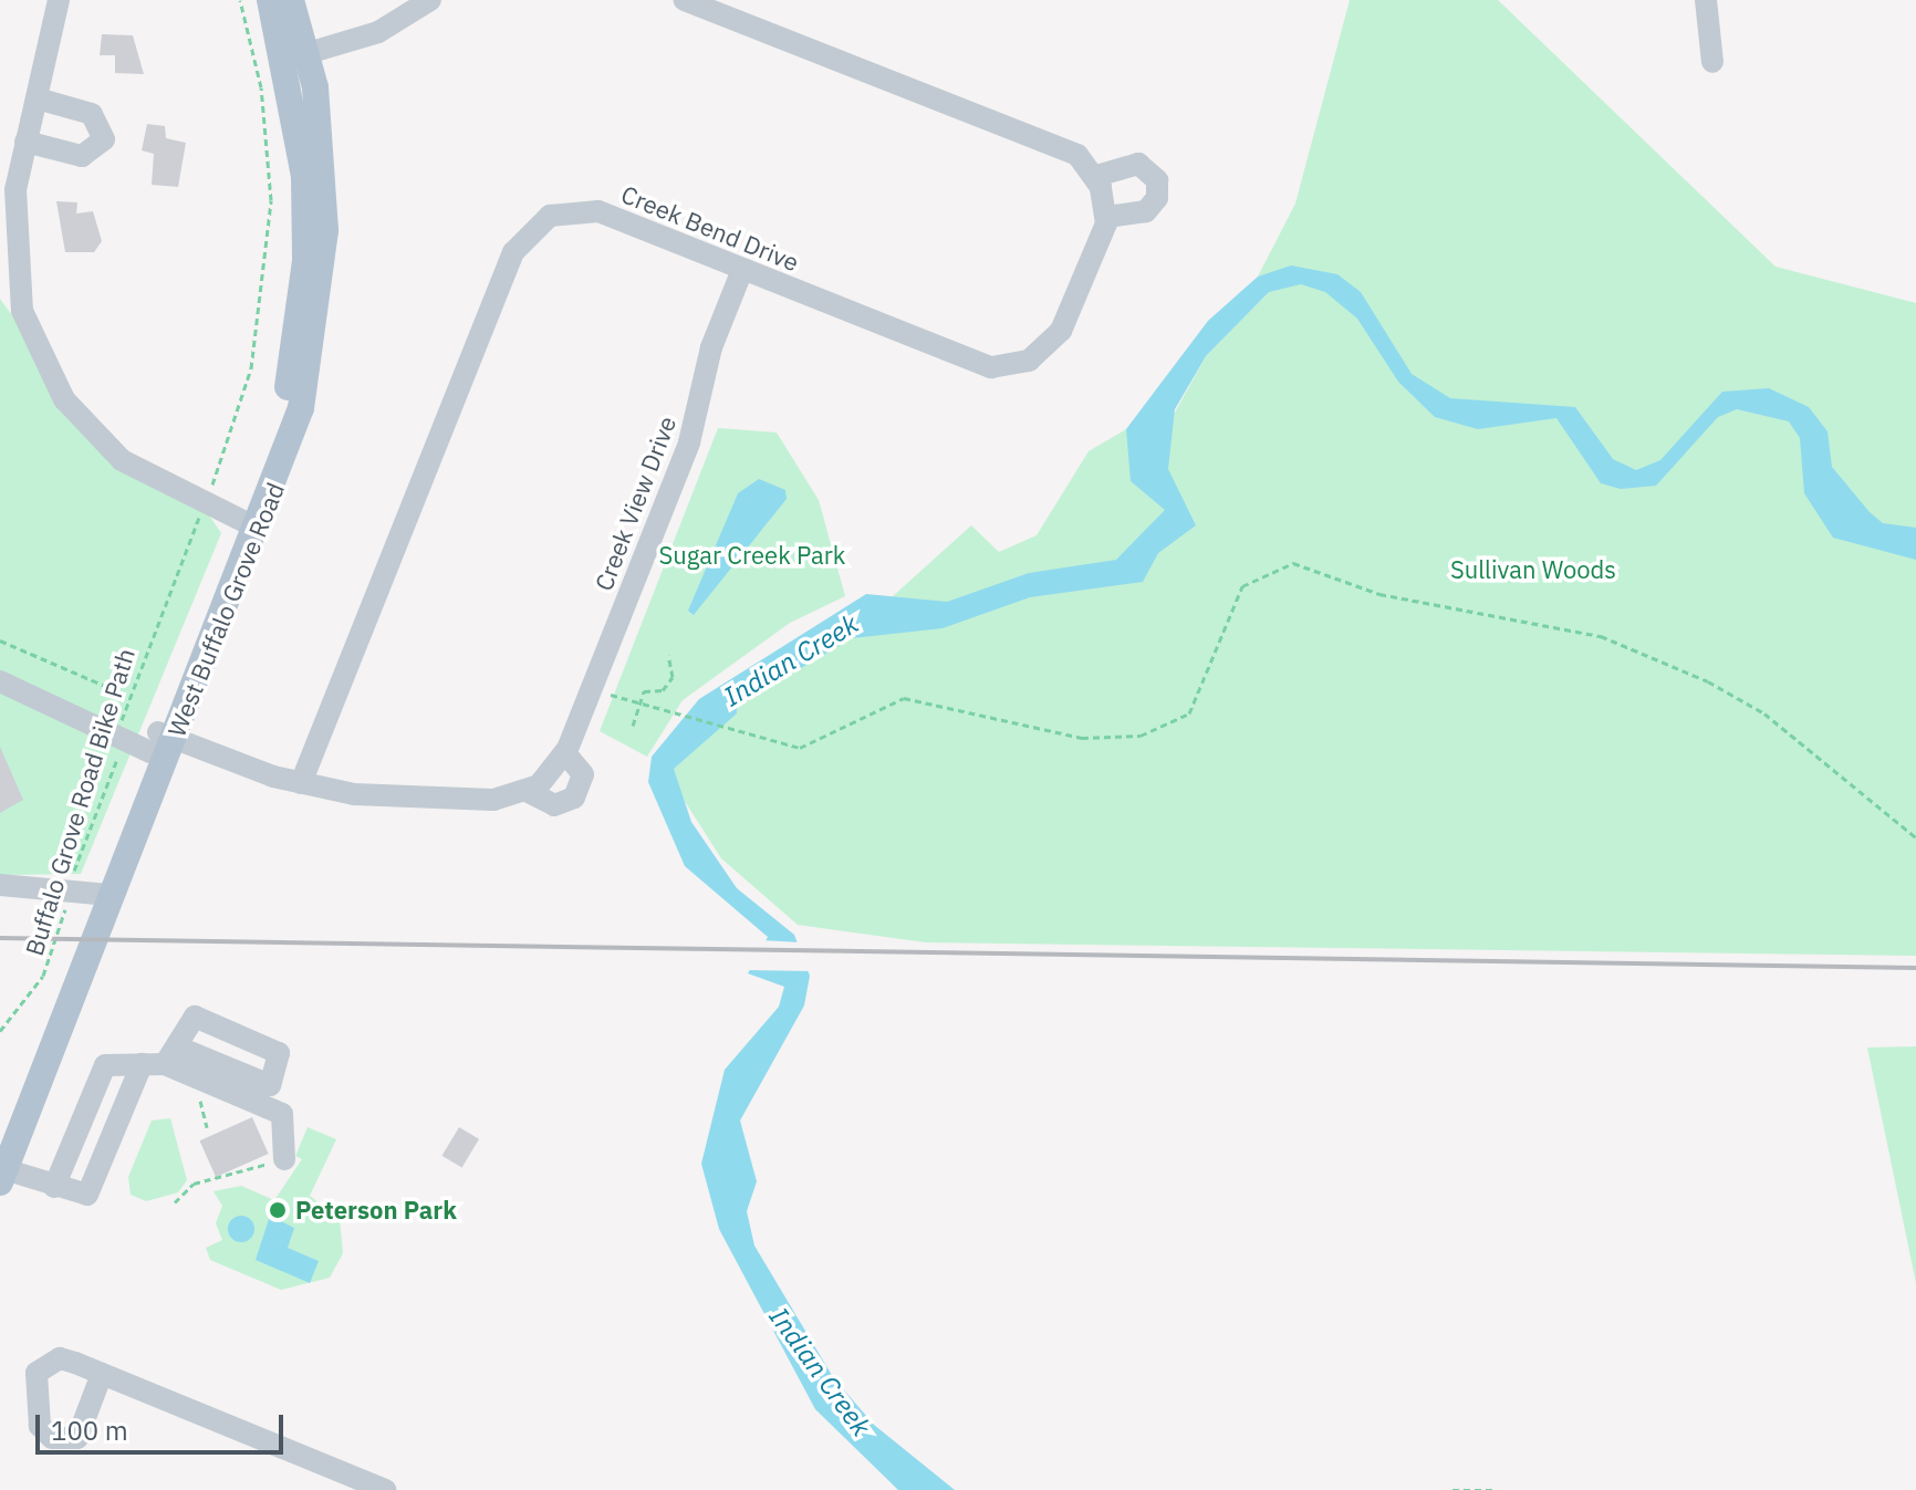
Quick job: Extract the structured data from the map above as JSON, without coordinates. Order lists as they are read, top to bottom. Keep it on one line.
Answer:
{"streets":{"main road":["West Buffalo Grove Road"],"street":["Creek Bend Drive","Creek View Drive"],"path":["Buffalo Grove Road Bike Path"]},"crossings":[["Creek Bend Drive","Creek View Drive"],["West Buffalo Grove Road","Buffalo Grove Road Bike Path"]],"water":["Indian Creek"],"parks":["Sugar Creek Park","Sullivan Woods"],"places":["Peterson Park"],"scale_bar":"100 m"}
